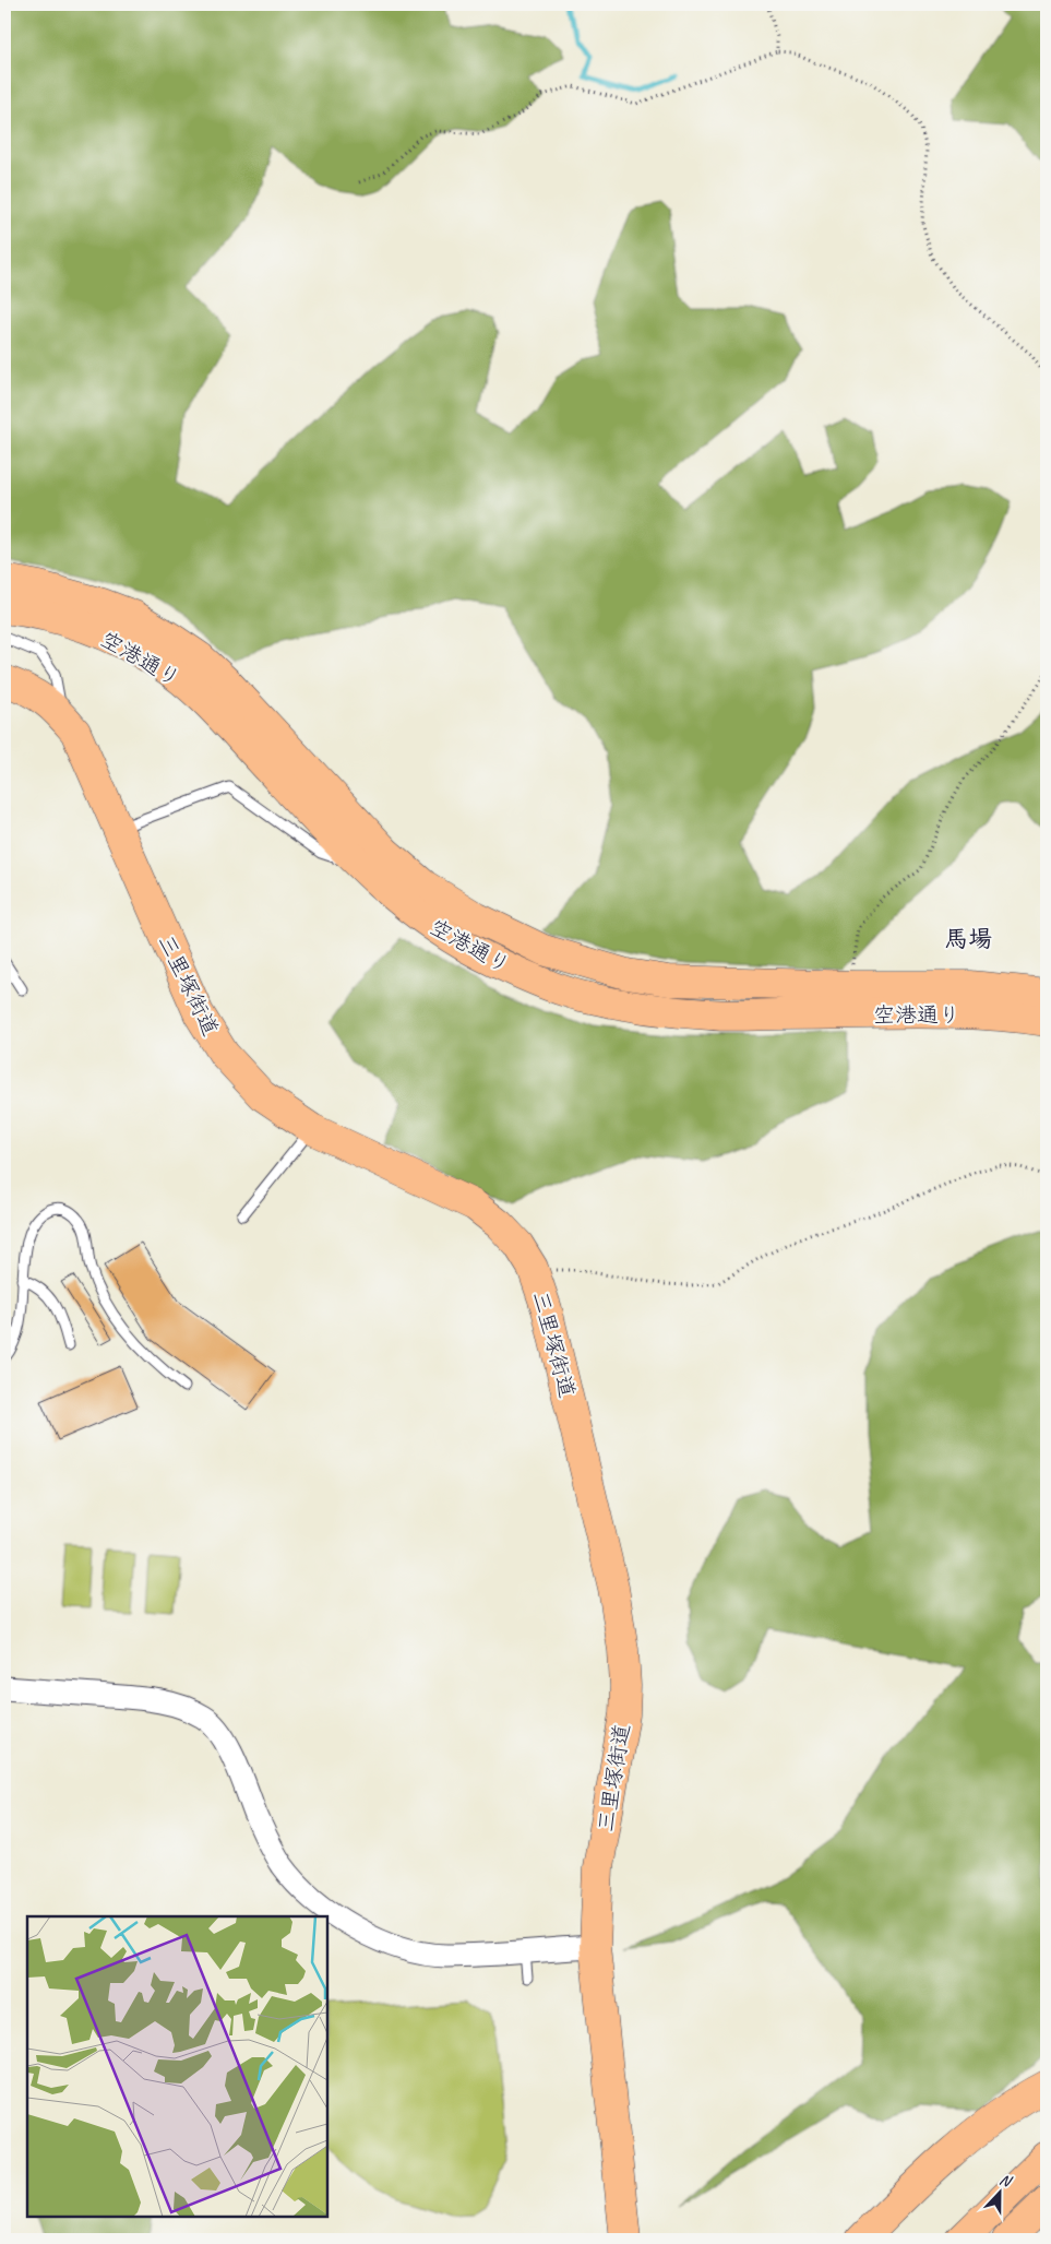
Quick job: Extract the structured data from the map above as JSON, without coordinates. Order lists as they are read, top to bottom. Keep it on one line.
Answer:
{"streets":{"main road":["空港通り","三里塚街道"]},"districts":["馬場"],"north":"top"}
